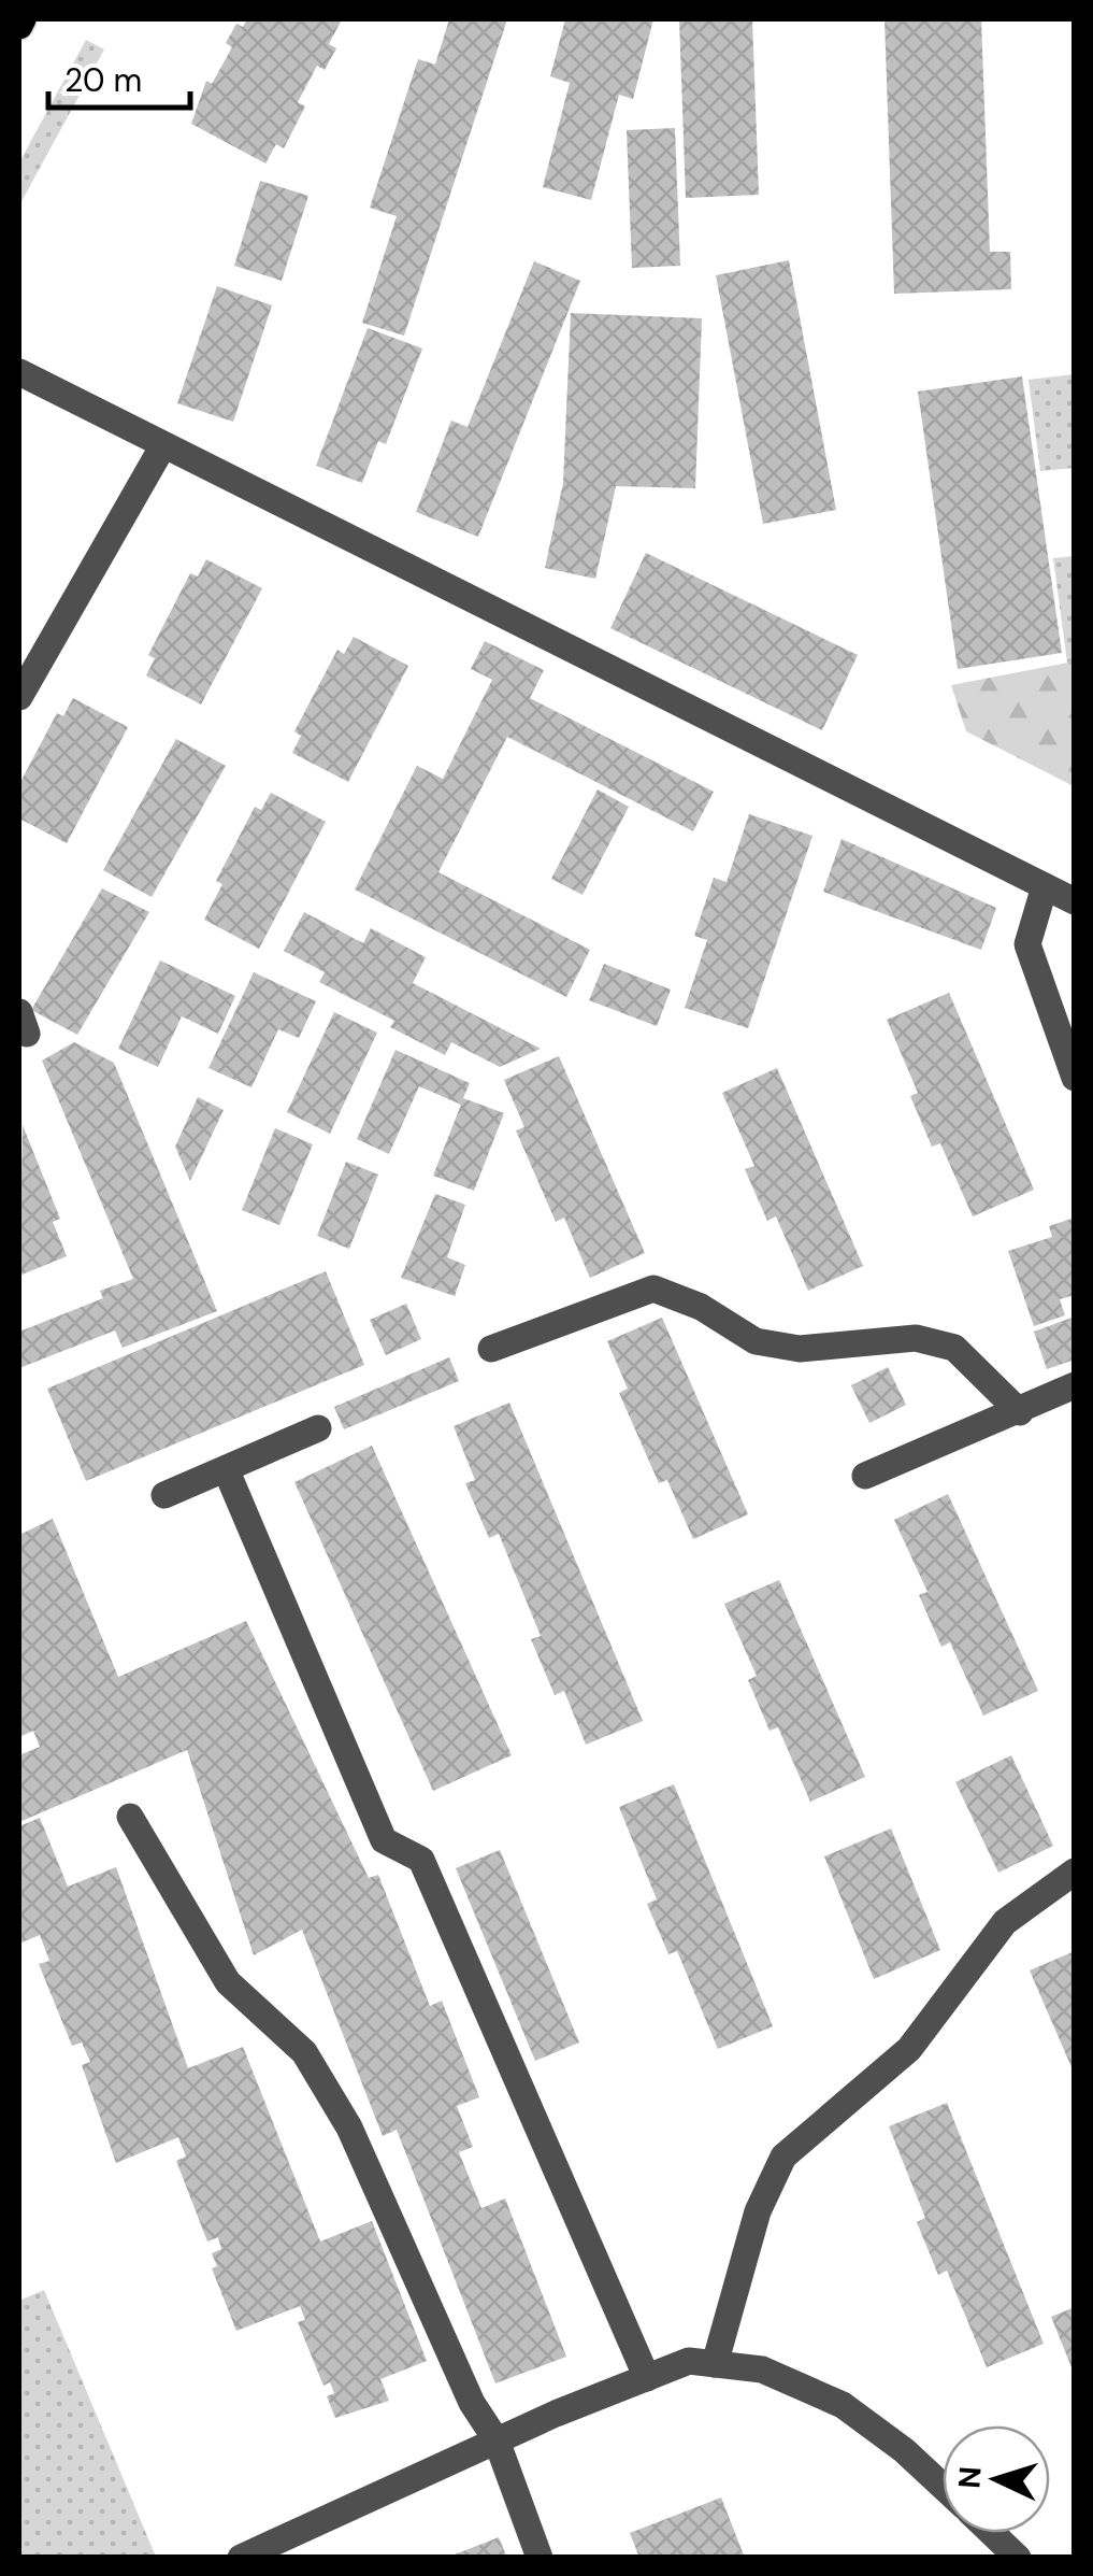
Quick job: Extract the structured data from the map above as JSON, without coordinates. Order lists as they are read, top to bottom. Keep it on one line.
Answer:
{"scale_bar":"20 m","north":"left"}
